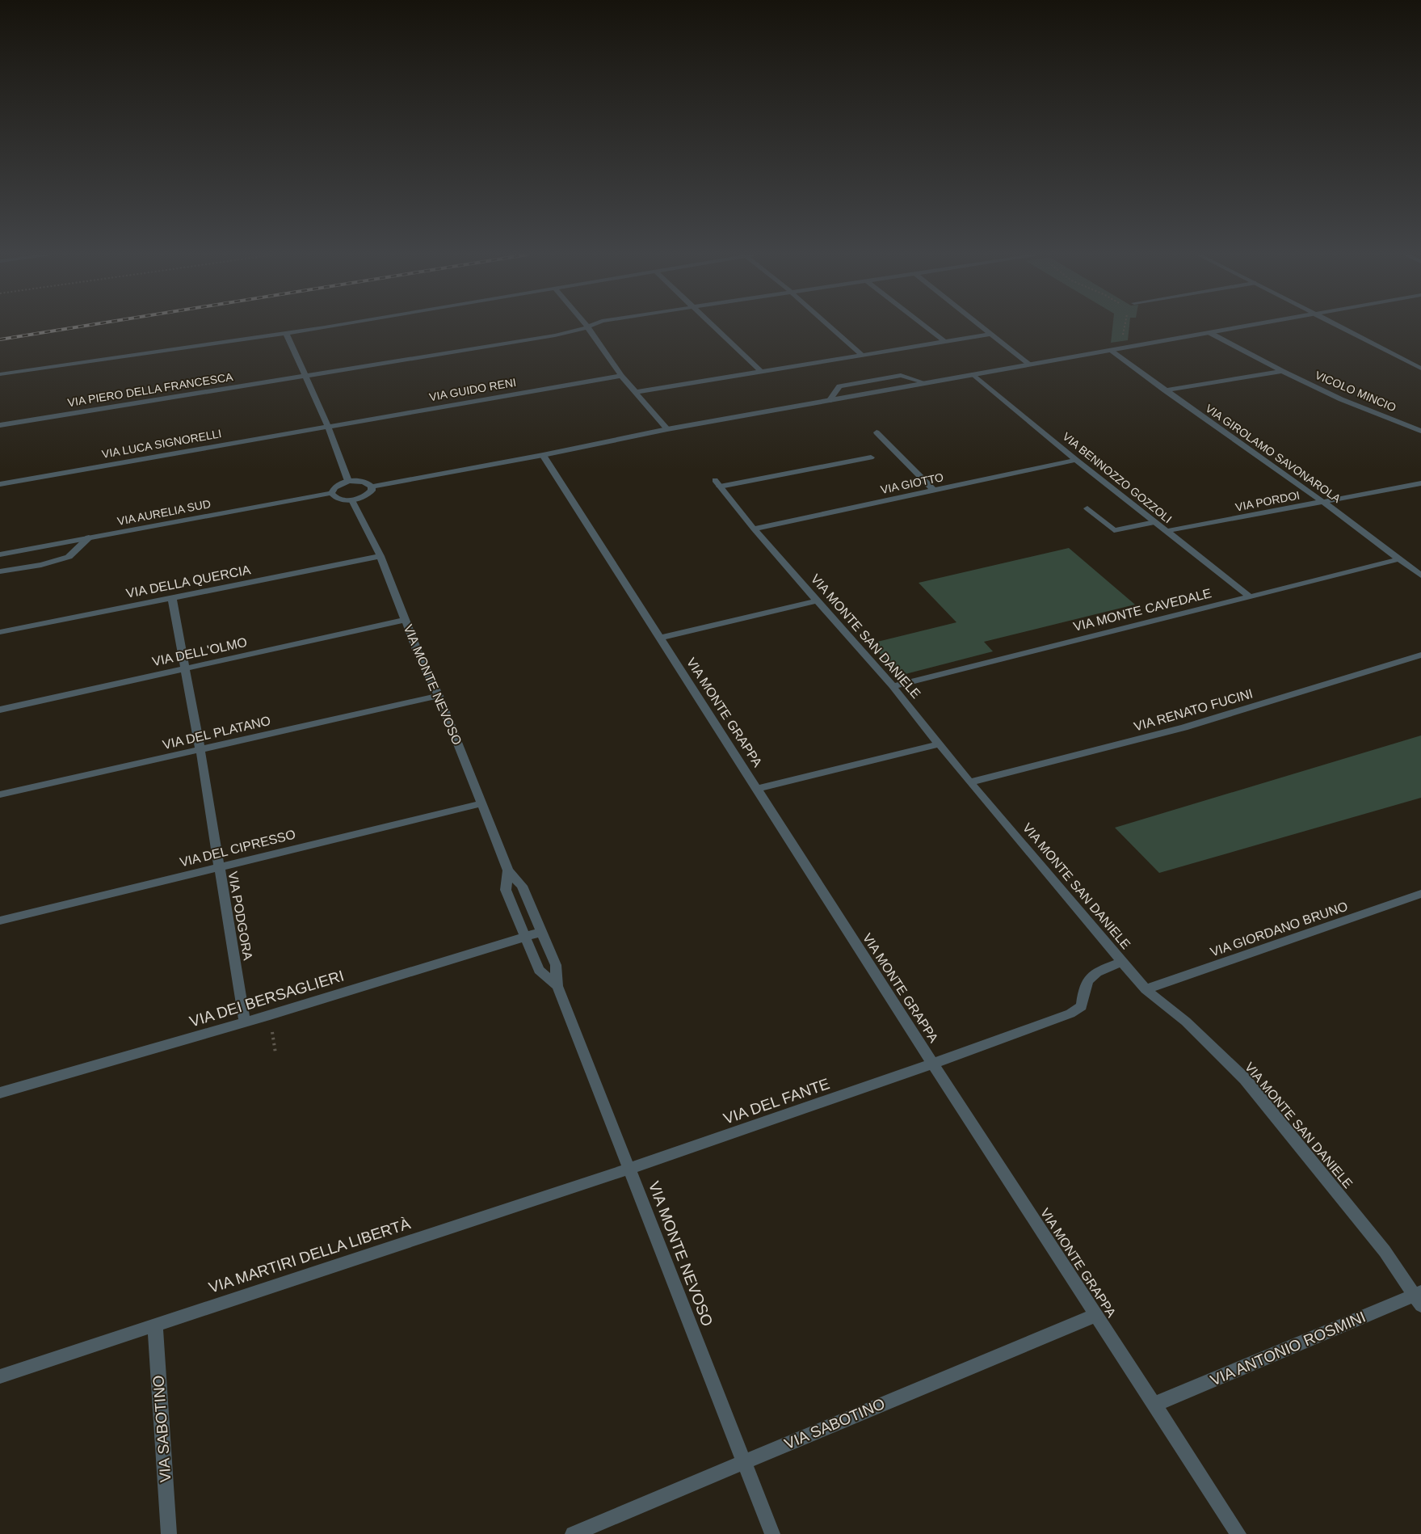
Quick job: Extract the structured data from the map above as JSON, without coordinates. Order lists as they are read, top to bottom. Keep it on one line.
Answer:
{"streets":{"street":["VIA PIERO DELLA FRANCESCA","VIA GUIDO RENI","VICOLO MINCIO","VIA LUCA SIGNORELLI","VIA GIROLAMO SAVONAROLA","VIA BENNOZZO GOZZOLI","VIA GIOTTO","VIA PORDOI","VIA AURELIA SUD","VIA DELLA QUERCIA","VIA MONTE CAVEDALE","VIA MONTE SAN DANIELE","VIA DELL'OLMO","VIA MONTE NEVOSO","VIA RENATO FUCINI","VIA MONTE GRAPPA","VIA DEL PLATANO","VIA DEL CIPRESSO","VIA PODGORA","VIA GIORDANO BRUNO","VIA DEI BERSAGLIERI","VIA DEL FANTE","VIA MARTIRI DELLA LIBERTÀ","VIA ANTONIO ROSMINI","VIA SABOTINO"]},"crossings":[["VIA GUIDO RENI","VIA LUCA SIGNORELLI"],["VIA GIROLAMO SAVONAROLA","VIA PORDOI"],["VIA GIROLAMO SAVONAROLA","VIA MONTE CAVEDALE"],["VIA BENNOZZO GOZZOLI","VIA GIOTTO"],["VIA BENNOZZO GOZZOLI","VIA PORDOI"],["VIA BENNOZZO GOZZOLI","VIA MONTE CAVEDALE"],["VIA GIOTTO","VIA MONTE SAN DANIELE"],["VIA DELLA QUERCIA","VIA MONTE NEVOSO"],["VIA DELLA QUERCIA","VIA PODGORA"],["VIA MONTE CAVEDALE","VIA MONTE SAN DANIELE"],["VIA MONTE SAN DANIELE","VIA RENATO FUCINI"],["VIA MONTE SAN DANIELE","VIA GIORDANO BRUNO"],["VIA MONTE SAN DANIELE","VIA DEL FANTE"],["VIA MONTE SAN DANIELE","VIA ANTONIO ROSMINI"],["VIA DELL'OLMO","VIA MONTE NEVOSO"],["VIA DELL'OLMO","VIA PODGORA"],["VIA MONTE NEVOSO","VIA DEL PLATANO"],["VIA MONTE NEVOSO","VIA DEL CIPRESSO"],["VIA MONTE NEVOSO","VIA DEI BERSAGLIERI"],["VIA MONTE NEVOSO","VIA DEL FANTE"],["VIA MONTE NEVOSO","VIA MARTIRI DELLA LIBERTÀ"],["VIA MONTE NEVOSO","VIA SABOTINO"],["VIA MONTE GRAPPA","VIA DEL FANTE"],["VIA MONTE GRAPPA","VIA ANTONIO ROSMINI"],["VIA MONTE GRAPPA","VIA SABOTINO"],["VIA DEL PLATANO","VIA PODGORA"],["VIA DEL CIPRESSO","VIA PODGORA"],["VIA PODGORA","VIA DEI BERSAGLIERI"],["VIA DEL FANTE","VIA MARTIRI DELLA LIBERTÀ"],["VIA MARTIRI DELLA LIBERTÀ","VIA SABOTINO"]]}
